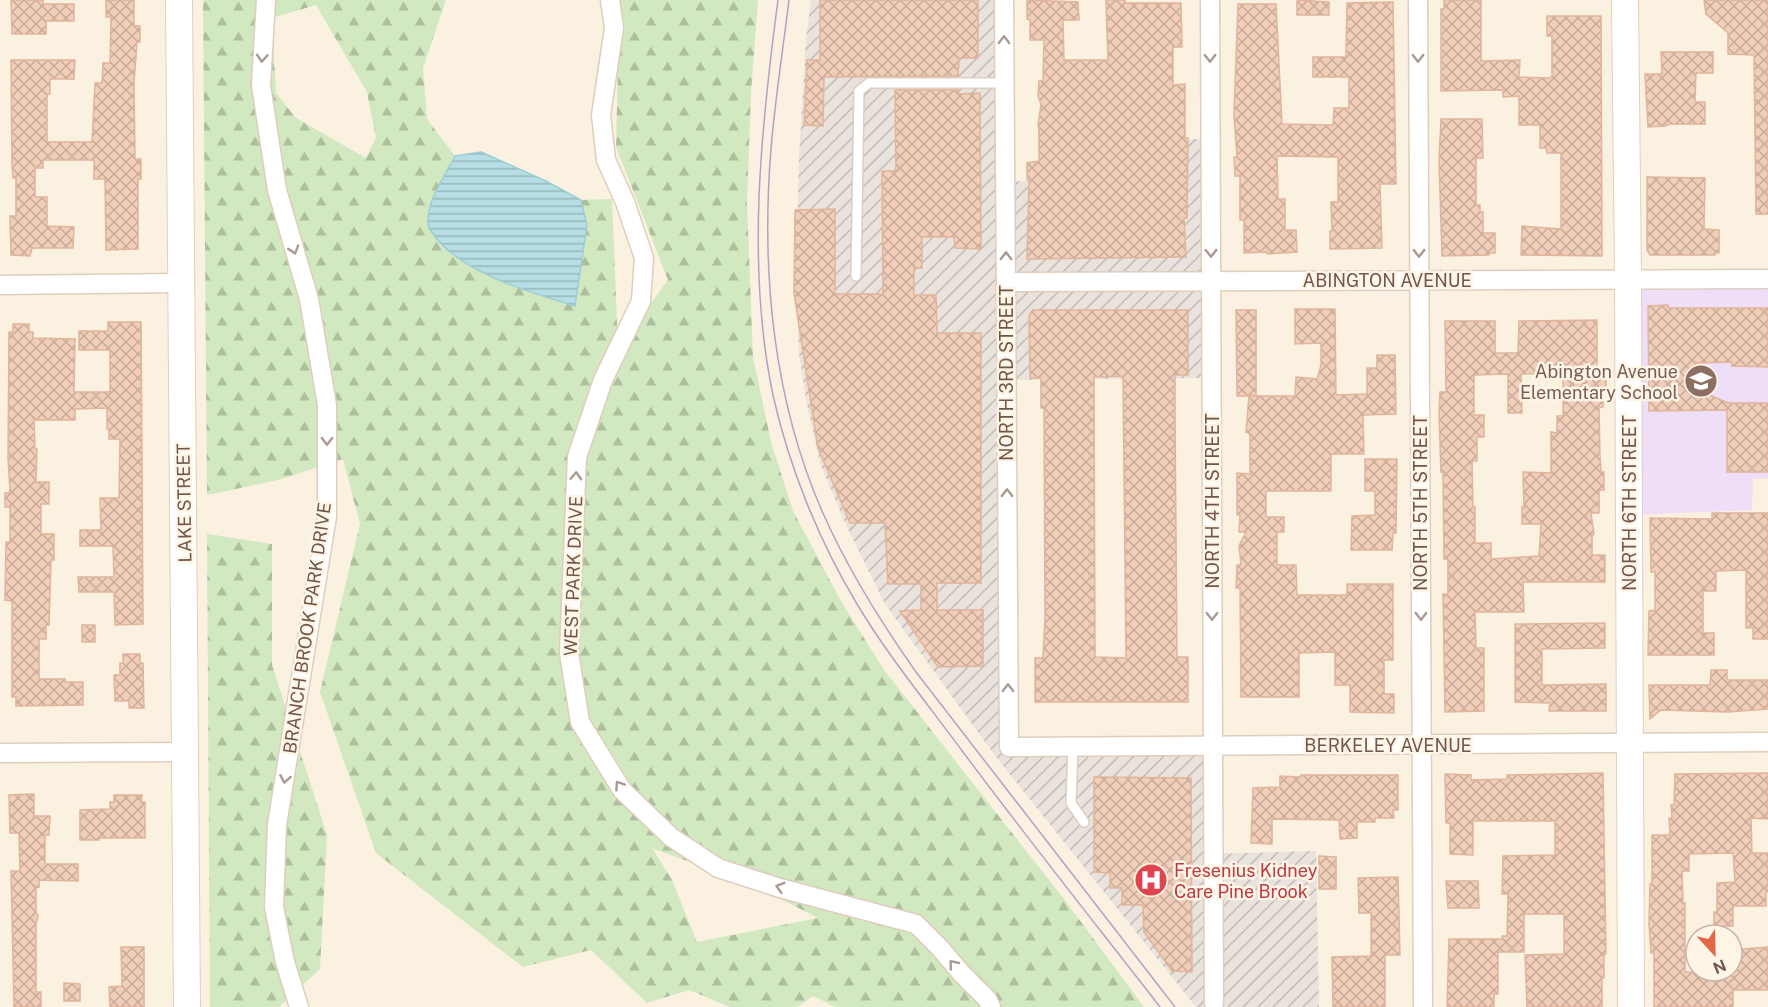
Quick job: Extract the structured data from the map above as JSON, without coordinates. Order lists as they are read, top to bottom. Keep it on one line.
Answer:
{"streets":{"street":["ABINGTON AVENUE","NORTH 3RD STREET","NORTH 4TH STREET","LAKE STREET","NORTH 5TH STREET","NORTH 6TH STREET","WEST PARK DRIVE","BRANCH BROOK PARK DRIVE","BERKELEY AVENUE"]},"crossings":[["ABINGTON AVENUE","NORTH 3RD STREET"],["ABINGTON AVENUE","NORTH 4TH STREET"],["ABINGTON AVENUE","NORTH 5TH STREET"],["ABINGTON AVENUE","NORTH 6TH STREET"],["NORTH 3RD STREET","BERKELEY AVENUE"],["NORTH 4TH STREET","BERKELEY AVENUE"],["NORTH 5TH STREET","BERKELEY AVENUE"],["NORTH 6TH STREET","BERKELEY AVENUE"]],"one_way":["NORTH 3RD STREET","NORTH 4TH STREET","NORTH 5TH STREET","WEST PARK DRIVE","BRANCH BROOK PARK DRIVE"],"places":{"school or university":["Abington Avenue Elementary School"],"hospital":["Fresenius Kidney Care Pine Brook"]},"north":"bottom"}
